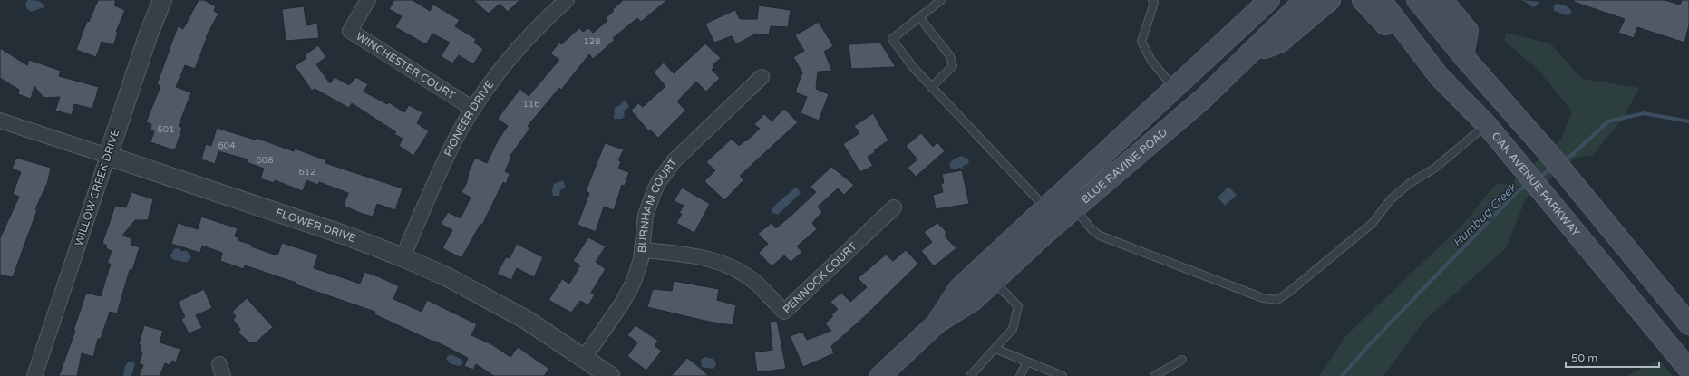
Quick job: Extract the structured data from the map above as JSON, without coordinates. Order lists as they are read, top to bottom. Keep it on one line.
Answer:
{"streets":{"main road":["BLUE RAVINE ROAD","OAK AVENUE PARKWAY"],"street":["WINCHESTER COURT","PIONEER DRIVE","WILLOW CREEK DRIVE","BURNHAM COURT","FLOWER DRIVE","PENNOCK COURT"]},"crossings":[["WINCHESTER COURT","PIONEER DRIVE"],["PIONEER DRIVE","FLOWER DRIVE"],["WILLOW CREEK DRIVE","FLOWER DRIVE"],["BURNHAM COURT","FLOWER DRIVE"],["BURNHAM COURT","PENNOCK COURT"]],"water":["Humbug Creek"],"house_numbers":["128","116","501","604","608","612"],"scale_bar":"50 m"}
